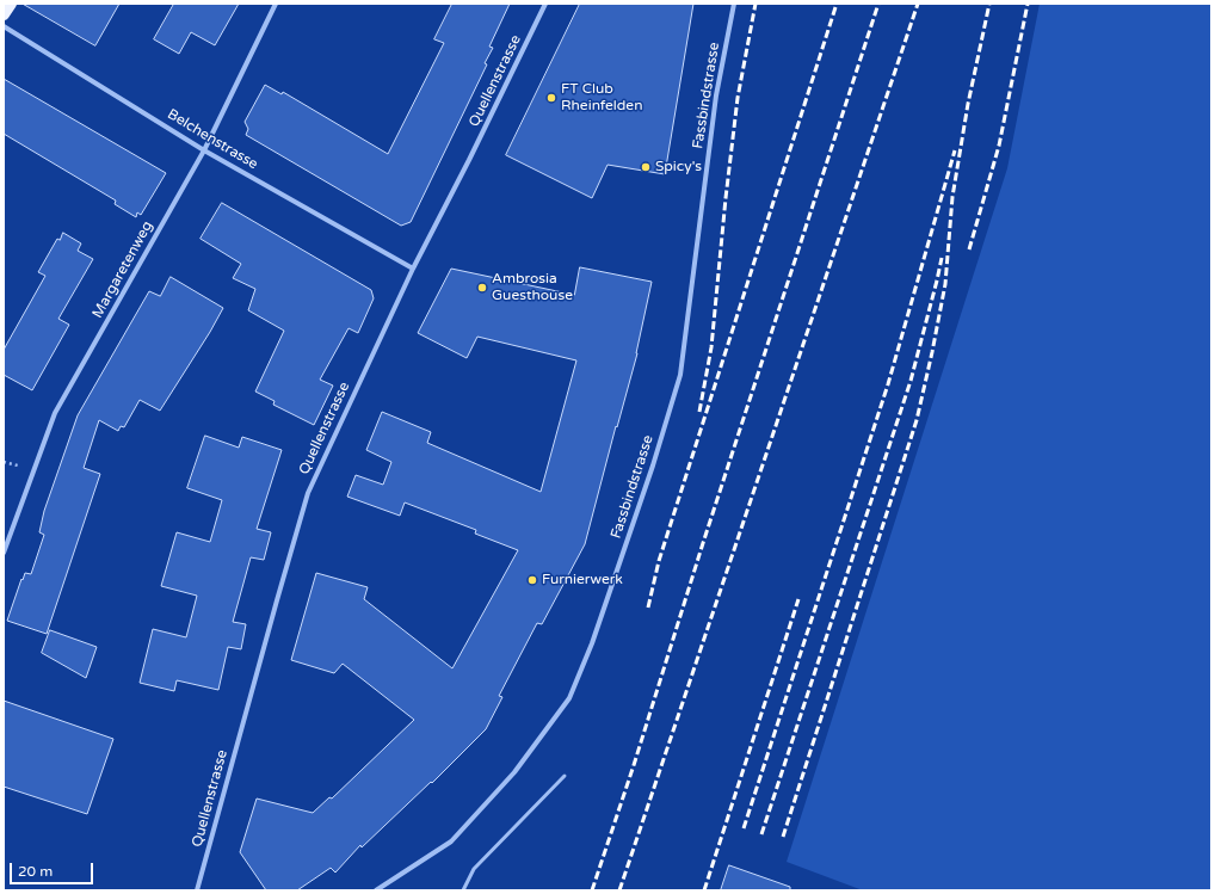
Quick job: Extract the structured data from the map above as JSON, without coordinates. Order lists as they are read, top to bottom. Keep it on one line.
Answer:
{"streets":{"street":["Quellenstrasse","Fassbindstrasse","Belchenstrasse","Margaretenweg"]},"crossings":[["Quellenstrasse","Belchenstrasse"],["Belchenstrasse","Margaretenweg"]],"places":["FT Club Rheinfelden","Spicy's","Ambrosia Guesthouse","Furnierwerk"],"scale_bar":"20 m"}
